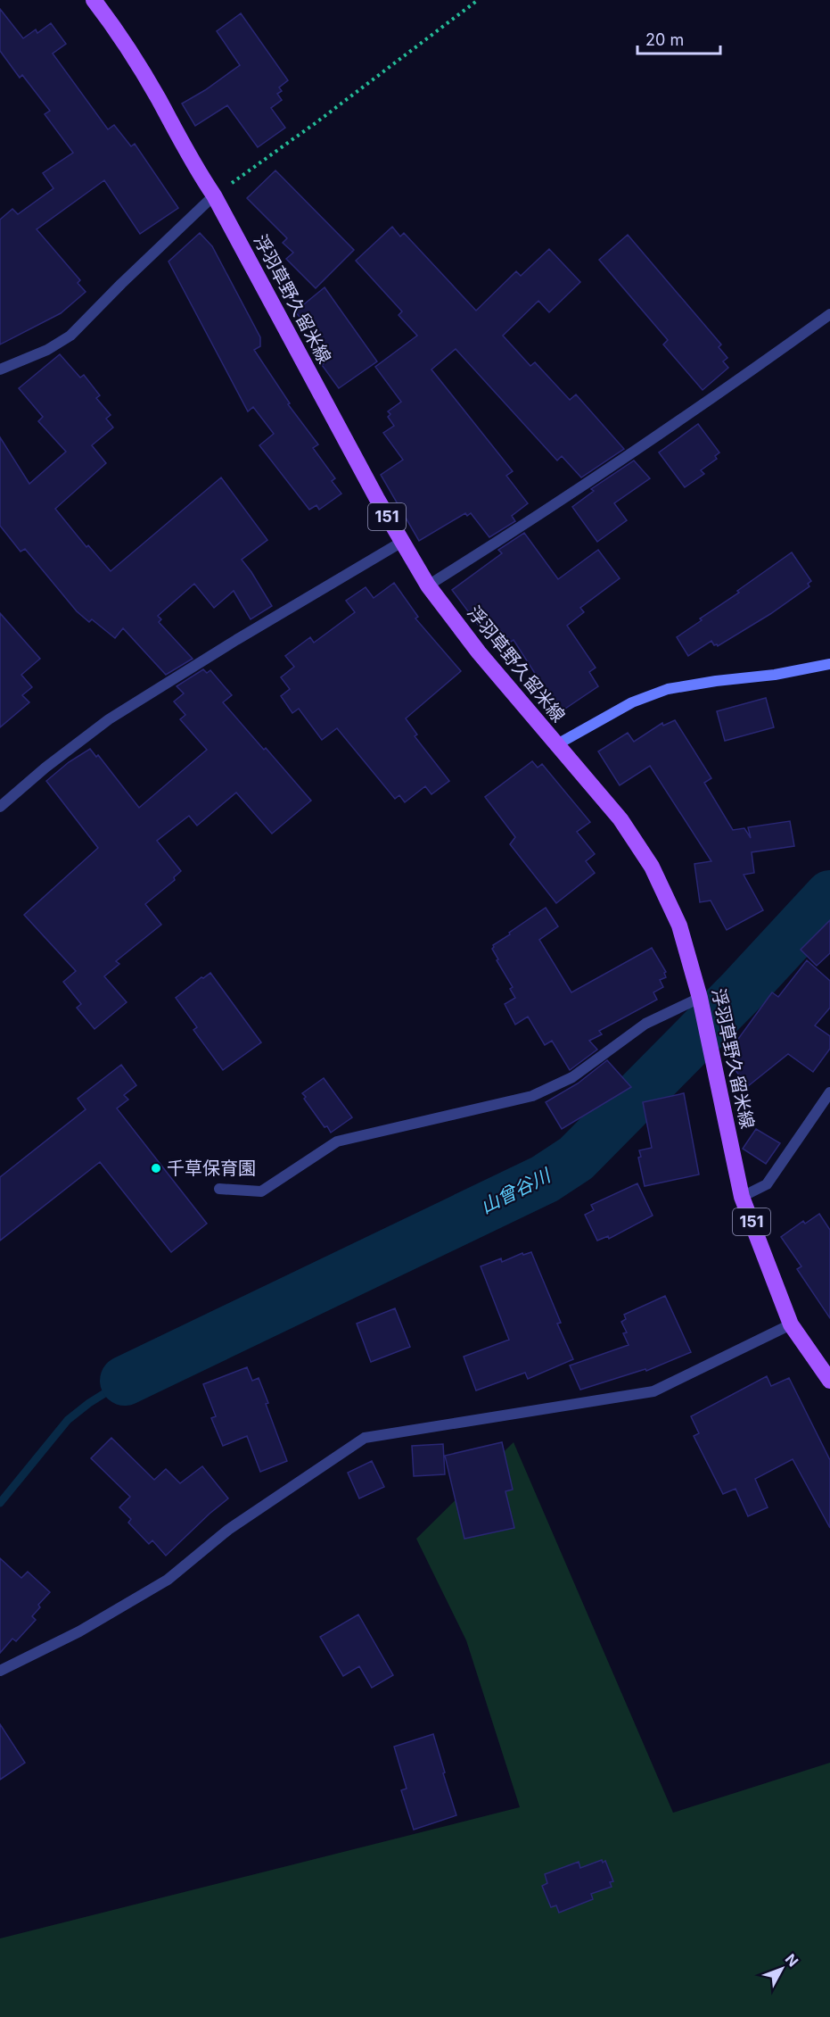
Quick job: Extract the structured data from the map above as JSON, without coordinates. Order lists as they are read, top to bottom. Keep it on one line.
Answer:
{"streets":{"main road":["浮羽草野久留米線","151"]},"water":["山曾谷川"],"places":["千草保育園"],"scale_bar":"20 m","north":"top right"}
